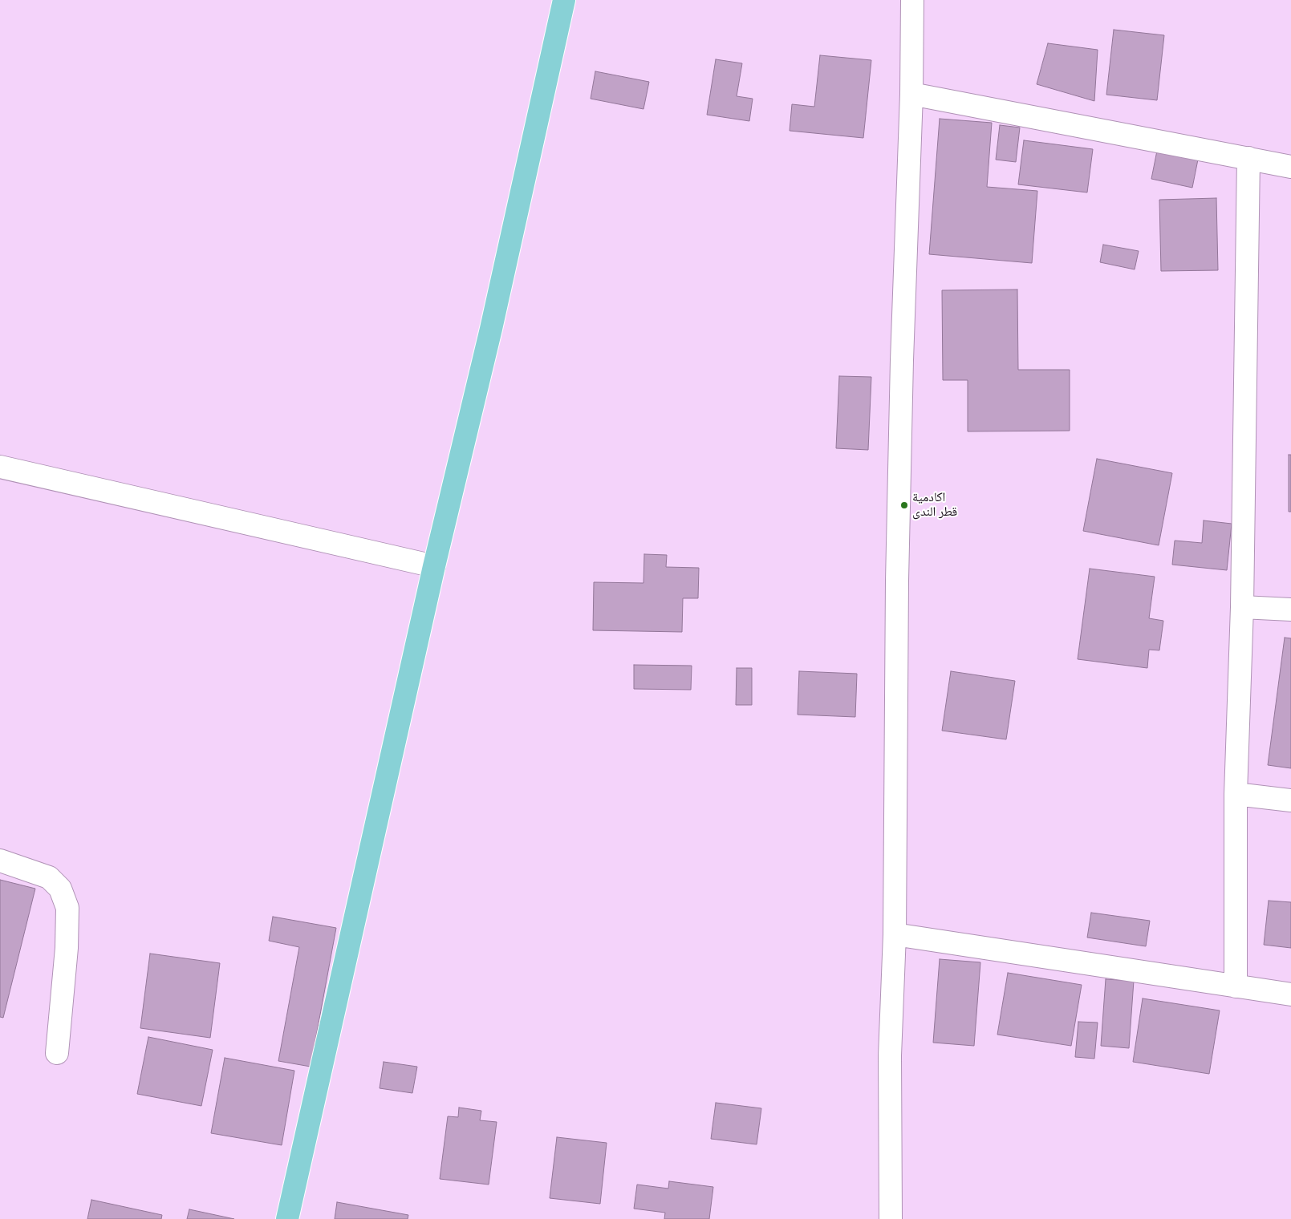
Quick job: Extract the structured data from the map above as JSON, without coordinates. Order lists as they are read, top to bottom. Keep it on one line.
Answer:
{"places":["اكادمية قطر الندى"]}
